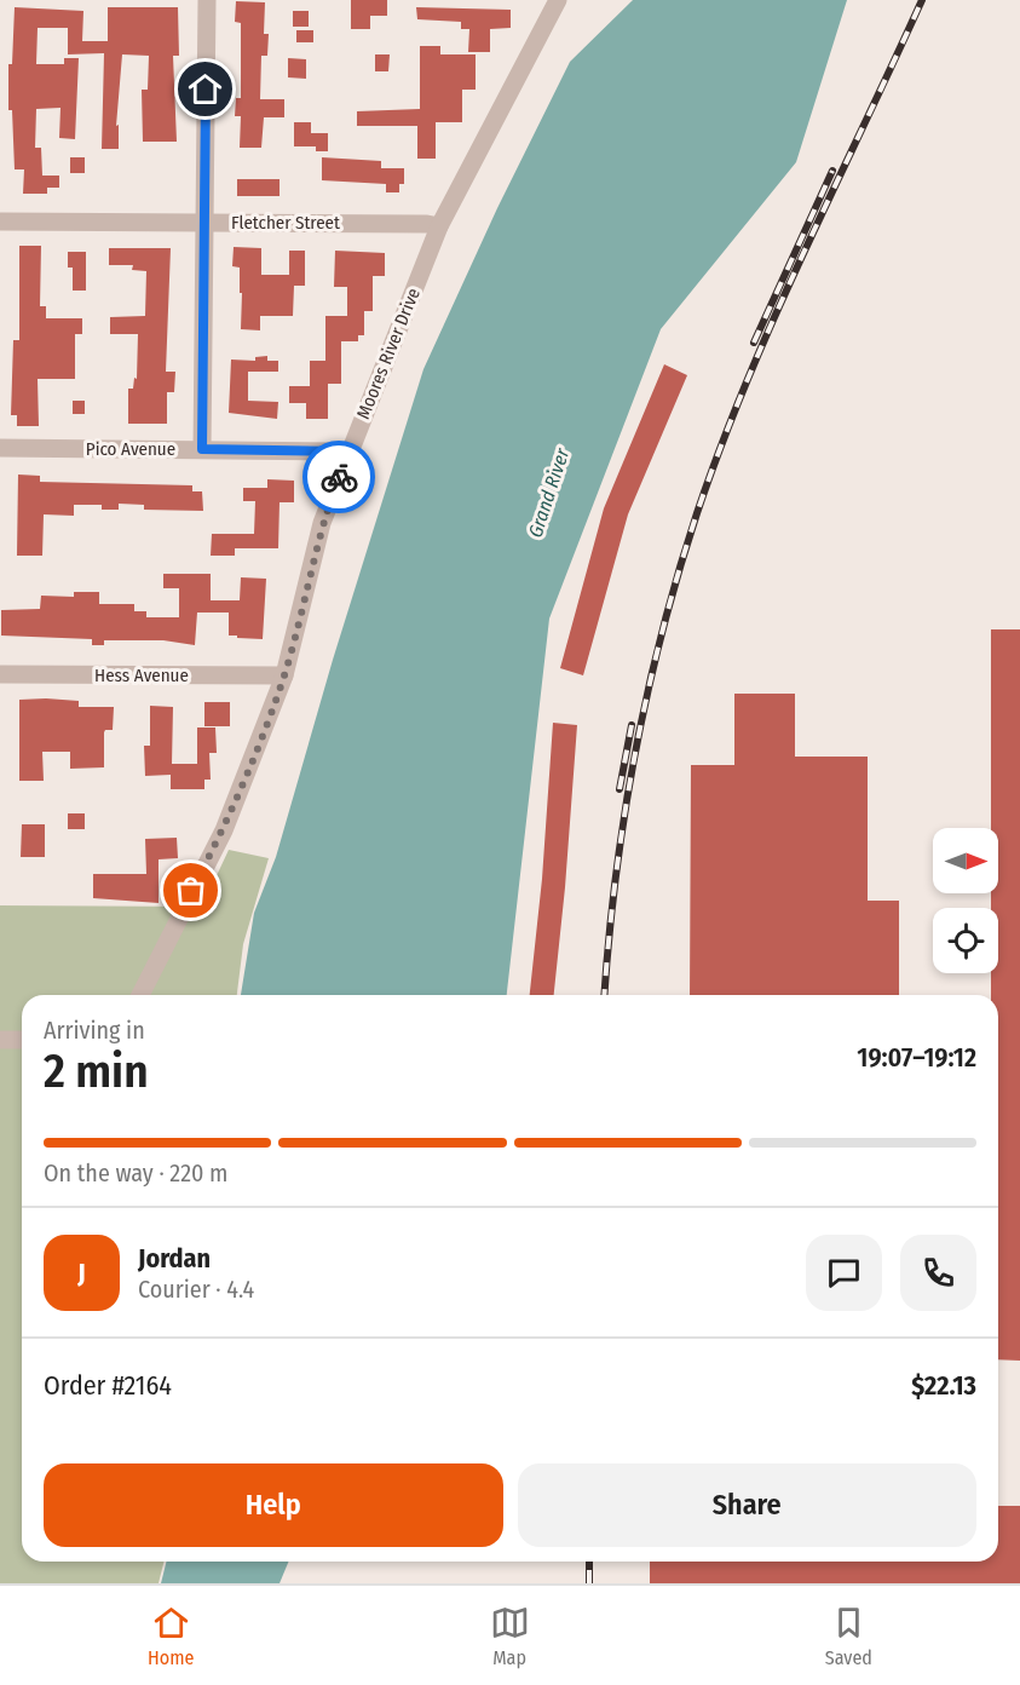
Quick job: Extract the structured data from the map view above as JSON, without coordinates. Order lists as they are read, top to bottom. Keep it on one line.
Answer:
{"streets":{"street":["Fletcher Street","Moores River Drive","Pico Avenue","Hess Avenue"]},"crossings":[["Fletcher Street","Moores River Drive"],["Moores River Drive","Pico Avenue"],["Moores River Drive","Hess Avenue"]],"water":["Grand River"],"north":"right","page":{"heading":["2 min","Arriving in","19:07–19:12"],"panel":["Jordan","Courier · 4.4","Order #2164","$22.13"],"bar":"On the way · 220 m","round":"J","buttons":["Help","Share"],"tabs":["Home","Map","Saved"]}}
